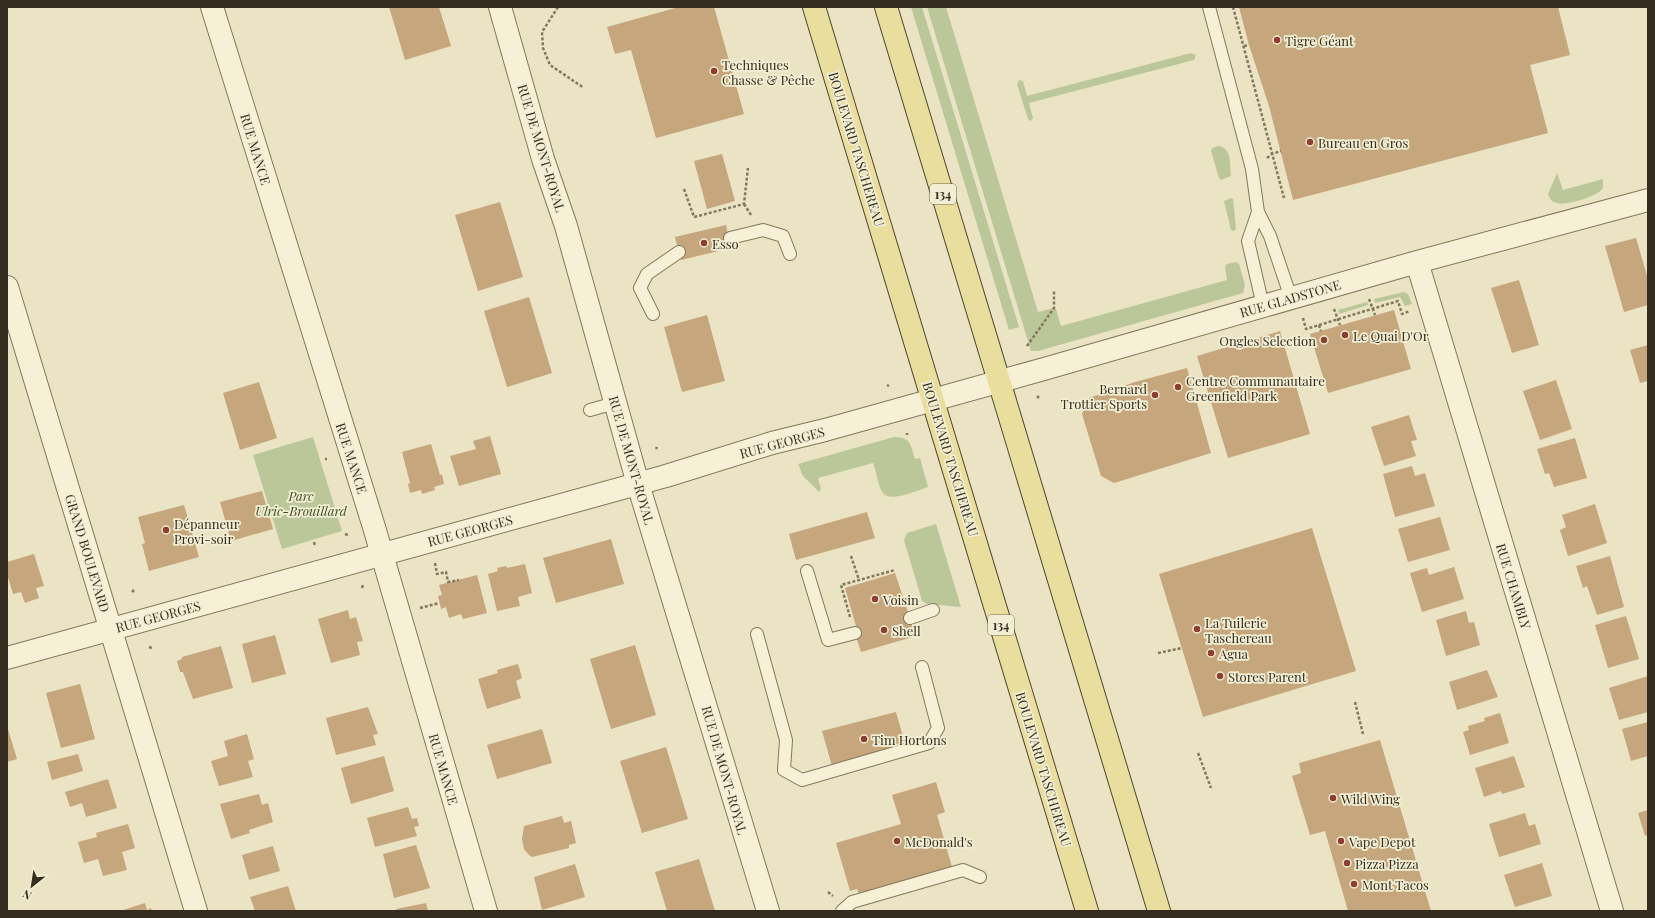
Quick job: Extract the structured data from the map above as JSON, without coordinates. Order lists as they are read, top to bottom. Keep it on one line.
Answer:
{"streets":{"main road":["BOULEVARD TASCHEREAU","134"],"street":["RUE DE MONT-ROYAL","RUE MANCE","RUE GLADSTONE","RUE GEORGES","GRAND BOULEVARD","RUE CHAMBLY"]},"crossings":[["RUE DE MONT-ROYAL","RUE GEORGES"],["RUE MANCE","RUE GEORGES"],["BOULEVARD TASCHEREAU","RUE GLADSTONE"],["BOULEVARD TASCHEREAU","RUE GEORGES"],["134","RUE GLADSTONE"],["RUE GLADSTONE","RUE GEORGES"],["RUE GLADSTONE","RUE CHAMBLY"],["RUE GEORGES","GRAND BOULEVARD"]],"parks":["Parc Ulric-Brouillard"],"places":["Tigre Géant","Techniques Chasse & Pêche","Bureau en Gros","Esso","Le Quai D'Or","Ongles Selection","Centre Communautaire Greenfield Park","Bernard Trottier Sports","Dépanneur Provi-soir","Voisin","La Tuilerie Taschereau","Shell","Agua","Stores Parent","Tim Hortons","Wild Wing","McDonald's","Vape Depot","Pizza Pizza","Mont Tacos"],"north":"bottom left"}
